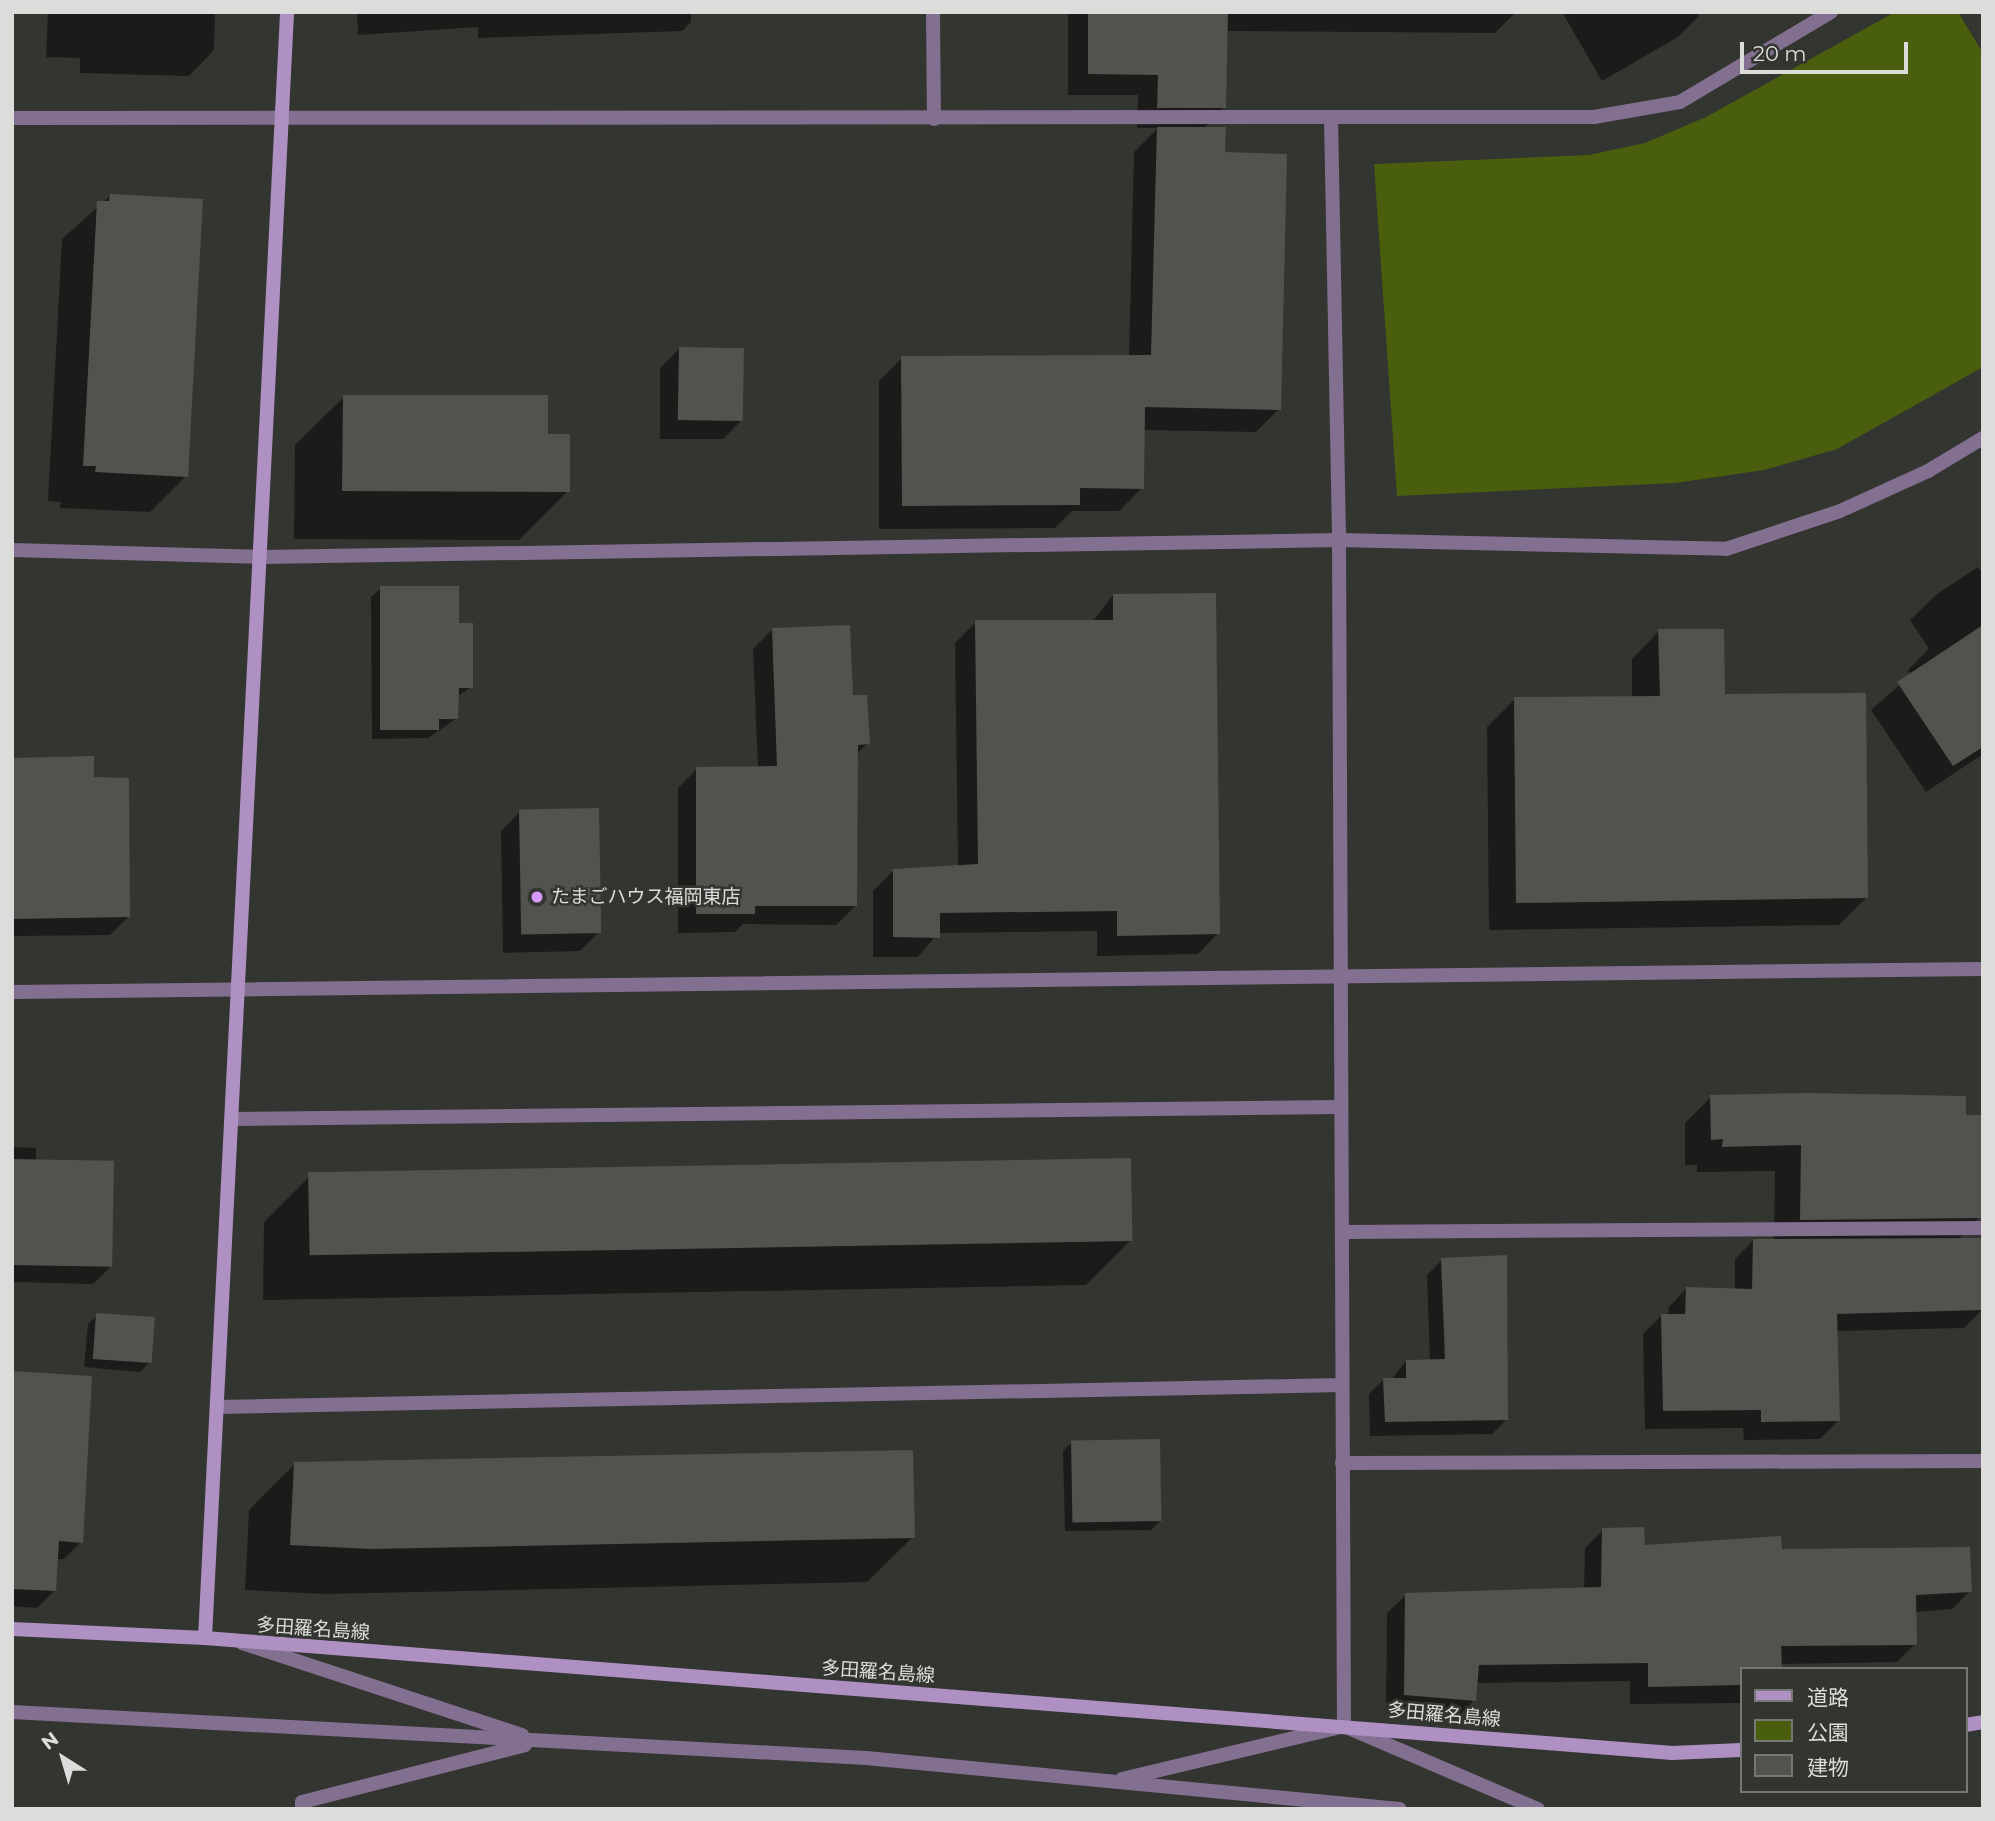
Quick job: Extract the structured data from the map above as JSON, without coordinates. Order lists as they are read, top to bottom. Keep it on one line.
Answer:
{"streets":{"main road":["多田羅名島線"]},"places":["たまごハウス福岡東店"],"legend":["道路","公園","建物"],"scale_bar":"20 m","north":"top left"}
